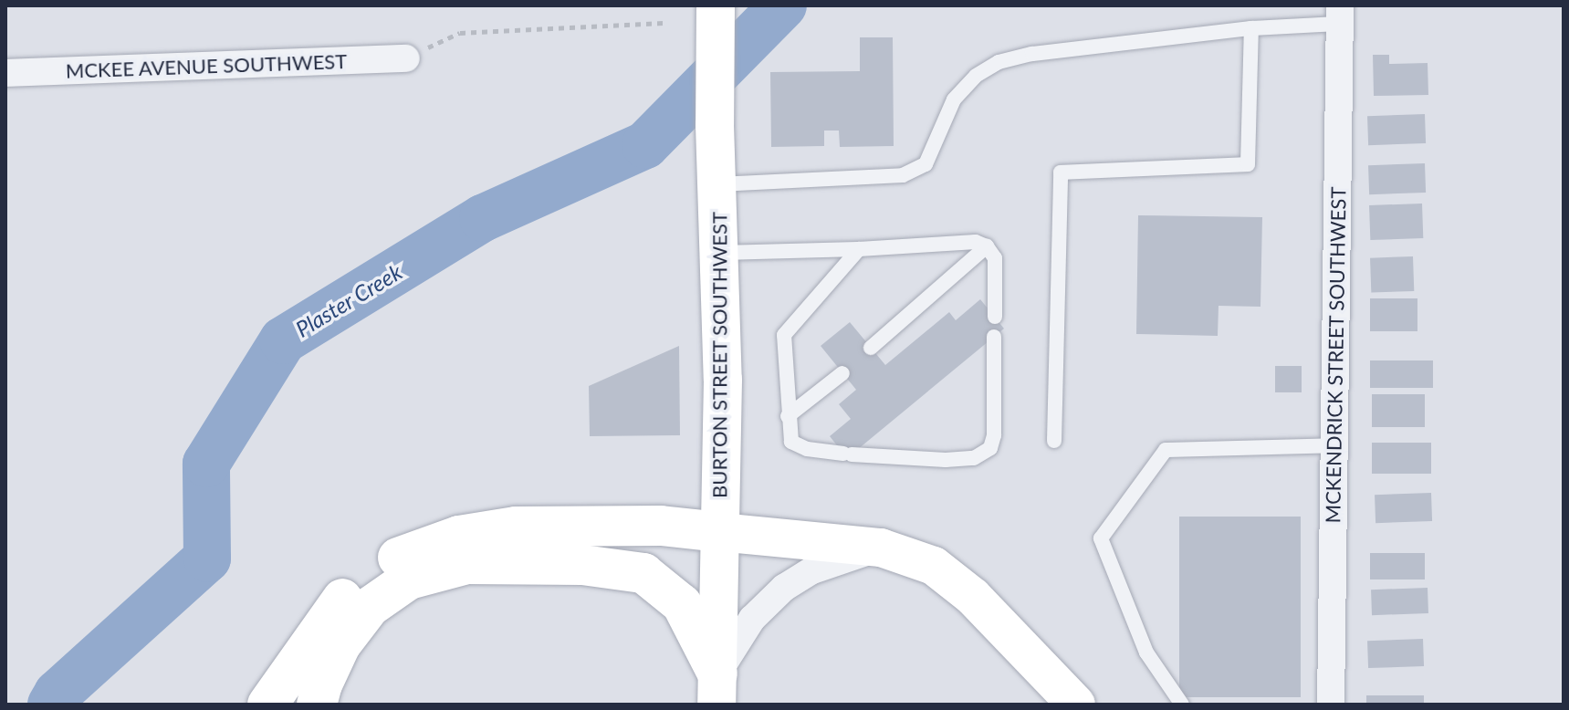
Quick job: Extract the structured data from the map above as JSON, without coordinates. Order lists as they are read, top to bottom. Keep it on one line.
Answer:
{"streets":{"main road":["BURTON STREET SOUTHWEST"],"street":["MCKEE AVENUE SOUTHWEST","MCKENDRICK STREET SOUTHWEST"]},"water":["Plaster Creek"]}
